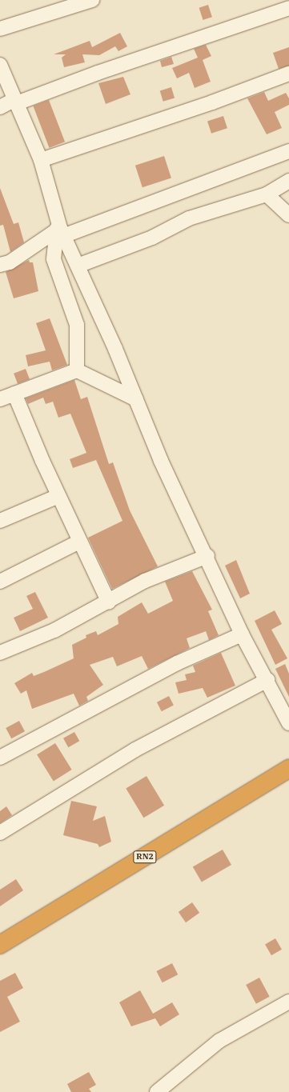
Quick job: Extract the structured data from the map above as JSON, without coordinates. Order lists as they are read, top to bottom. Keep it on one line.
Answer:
{"streets":{"highway":["RN2"]}}
